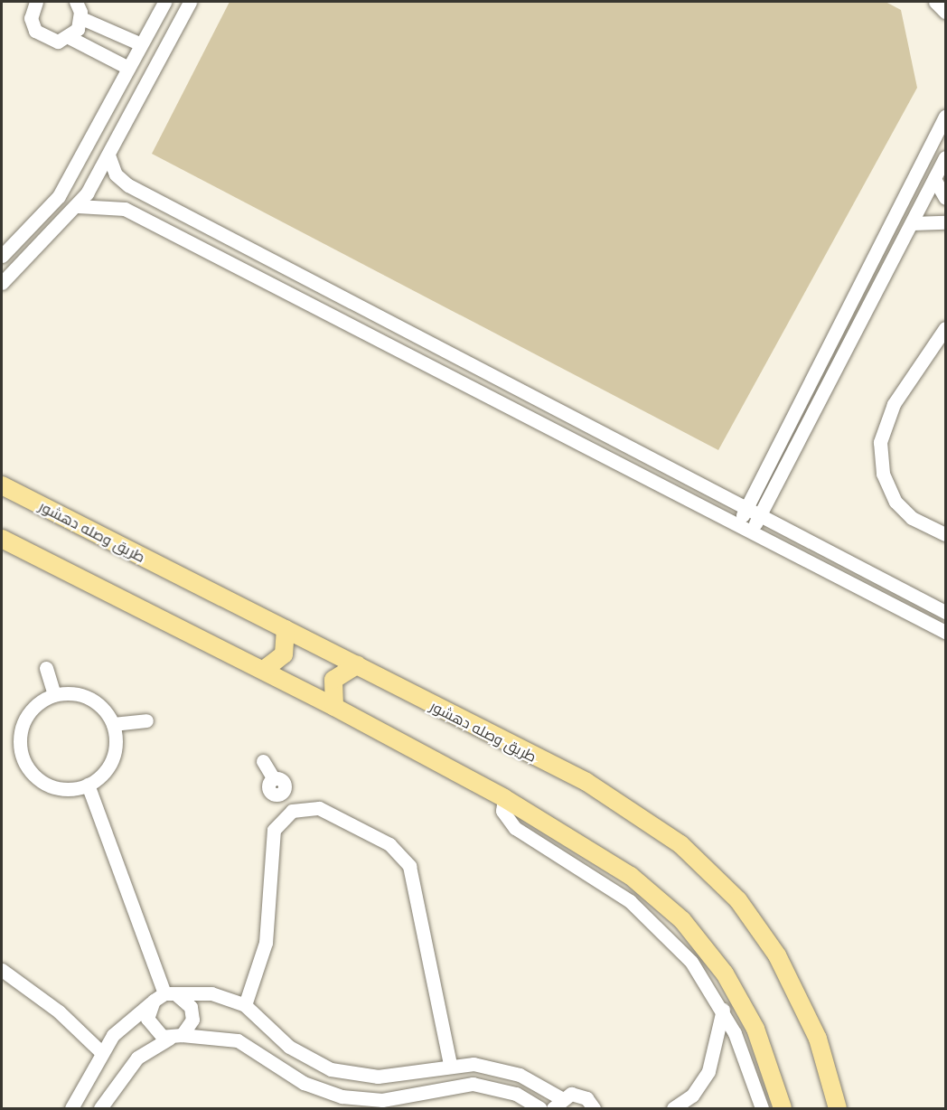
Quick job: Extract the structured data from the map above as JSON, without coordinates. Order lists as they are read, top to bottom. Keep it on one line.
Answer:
{"streets":{"main road":["طريق وصله دهشور"]}}
